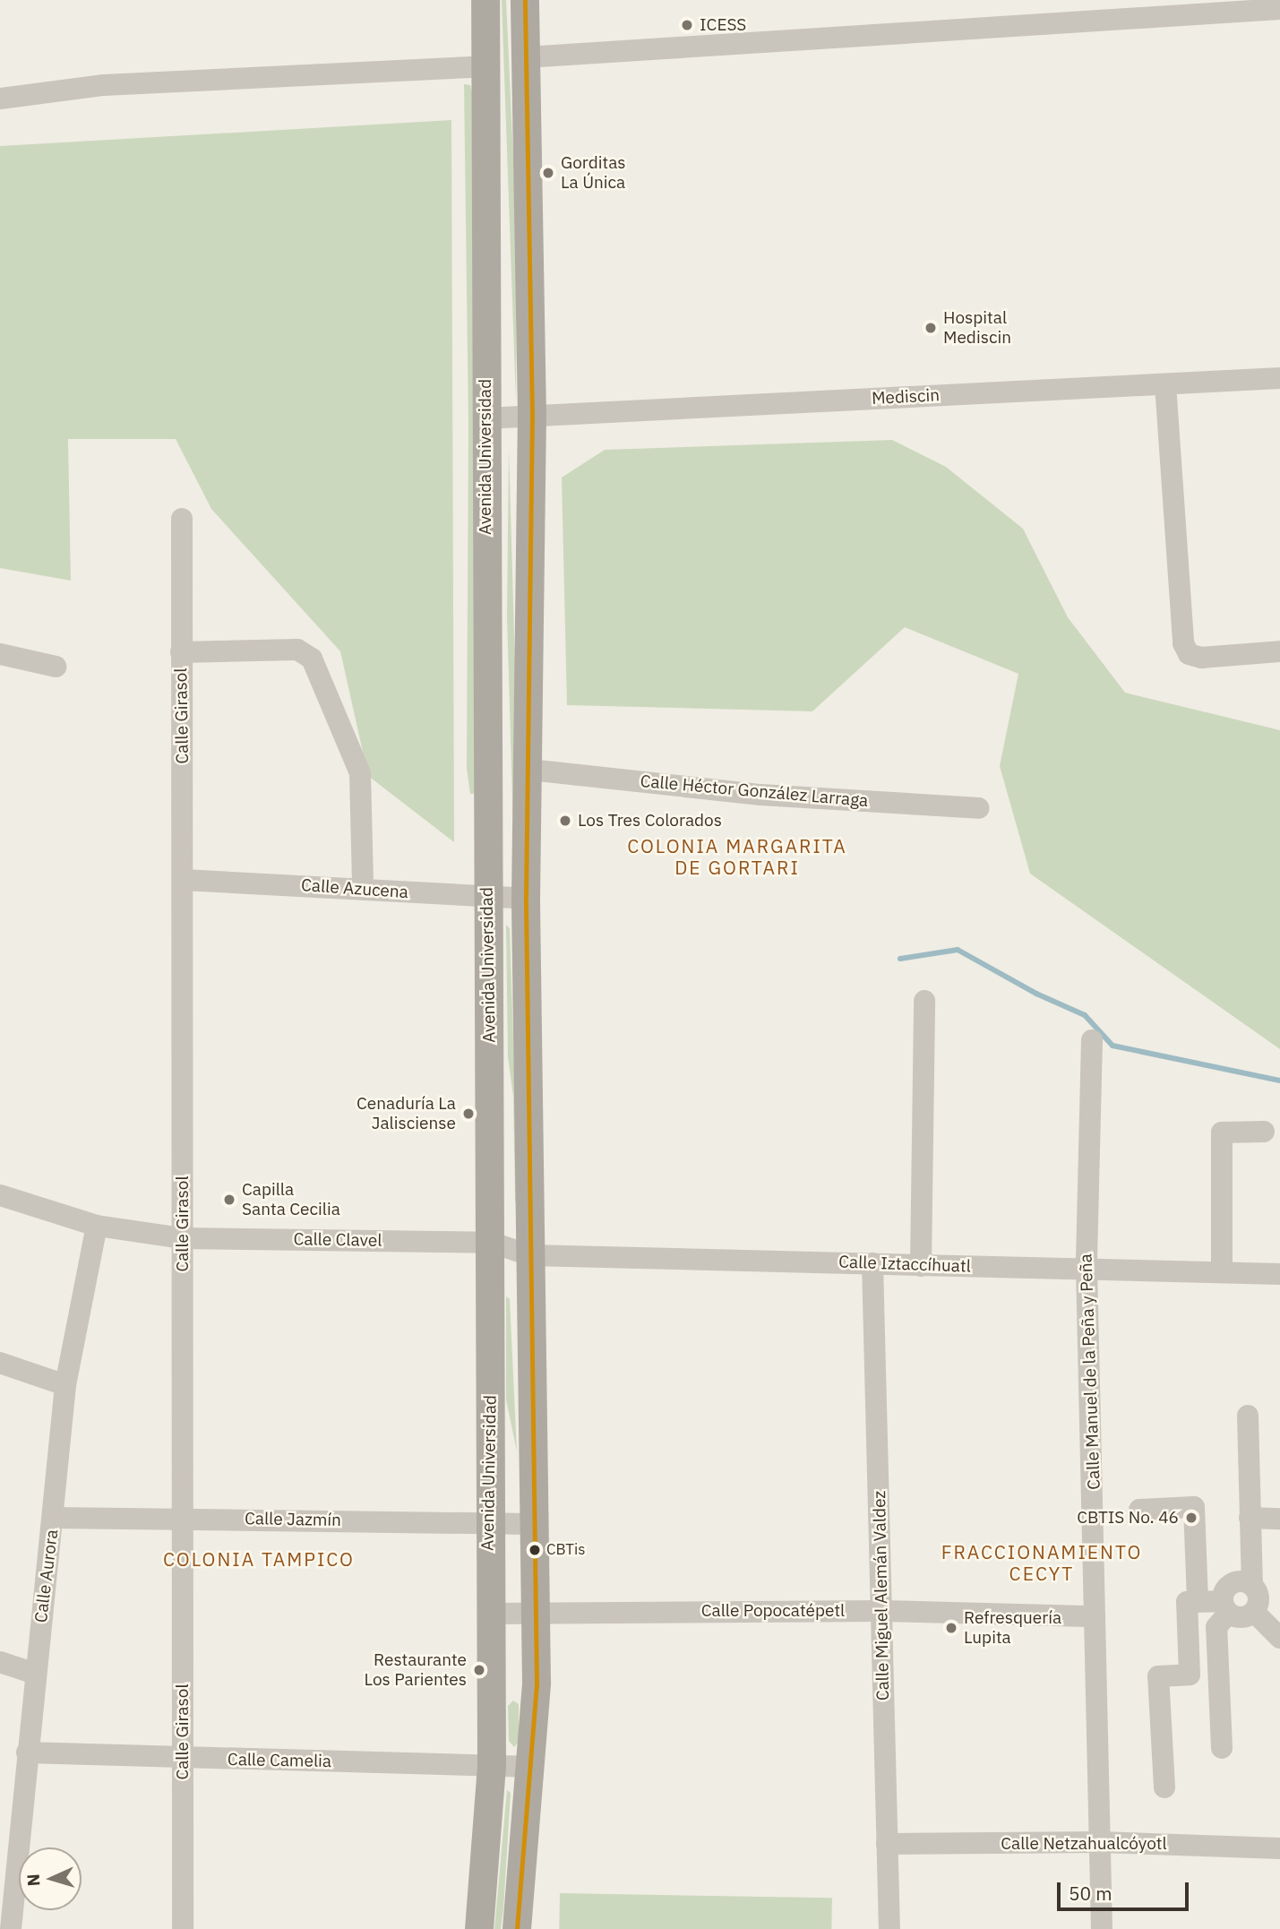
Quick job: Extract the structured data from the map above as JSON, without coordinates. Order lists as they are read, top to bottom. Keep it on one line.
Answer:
{"streets":{"main road":["Avenida Universidad"],"street":["Mediscin","Calle Girasol","Calle Héctor González Larraga","Calle Azucena","Calle Clavel","Calle Iztaccíhuatl","Calle Manuel de la Peña y Peña","Calle Jazmín","Calle Aurora","Calle Miguel Alemán Valdez","Calle Popocatépetl","Calle Camelia","Calle Netzahualcóyotl"]},"crossings":[["Mediscin","Avenida Universidad"],["Avenida Universidad","Calle Azucena"],["Avenida Universidad","Calle Clavel"],["Avenida Universidad","Calle Jazmín"],["Avenida Universidad","Calle Popocatépetl"],["Avenida Universidad","Calle Camelia"],["Calle Girasol","Calle Azucena"],["Calle Girasol","Calle Clavel"],["Calle Girasol","Calle Jazmín"],["Calle Girasol","Calle Camelia"],["Calle Clavel","Calle Iztaccíhuatl"],["Calle Clavel","Calle Aurora"],["Calle Iztaccíhuatl","Calle Manuel de la Peña y Peña"],["Calle Iztaccíhuatl","Calle Miguel Alemán Valdez"],["Calle Manuel de la Peña y Peña","Calle Popocatépetl"],["Calle Manuel de la Peña y Peña","Calle Netzahualcóyotl"],["Calle Jazmín","Calle Aurora"],["Calle Aurora","Calle Camelia"],["Calle Miguel Alemán Valdez","Calle Popocatépetl"],["Calle Miguel Alemán Valdez","Calle Netzahualcóyotl"]],"districts":["COLONIA MARGARITA DE GORTARI","FRACCIONAMIENTO CECYT","COLONIA TAMPICO"],"places":["ICESS","Gorditas La Única","Hospital Mediscin","Los Tres Colorados","Cenaduría La Jalisciense","Capilla Santa Cecilia","CBTIS No. 46","CBTis","Refresquería Lupita","Restaurante Los Parientes"],"scale_bar":"50 m","north":"left"}
